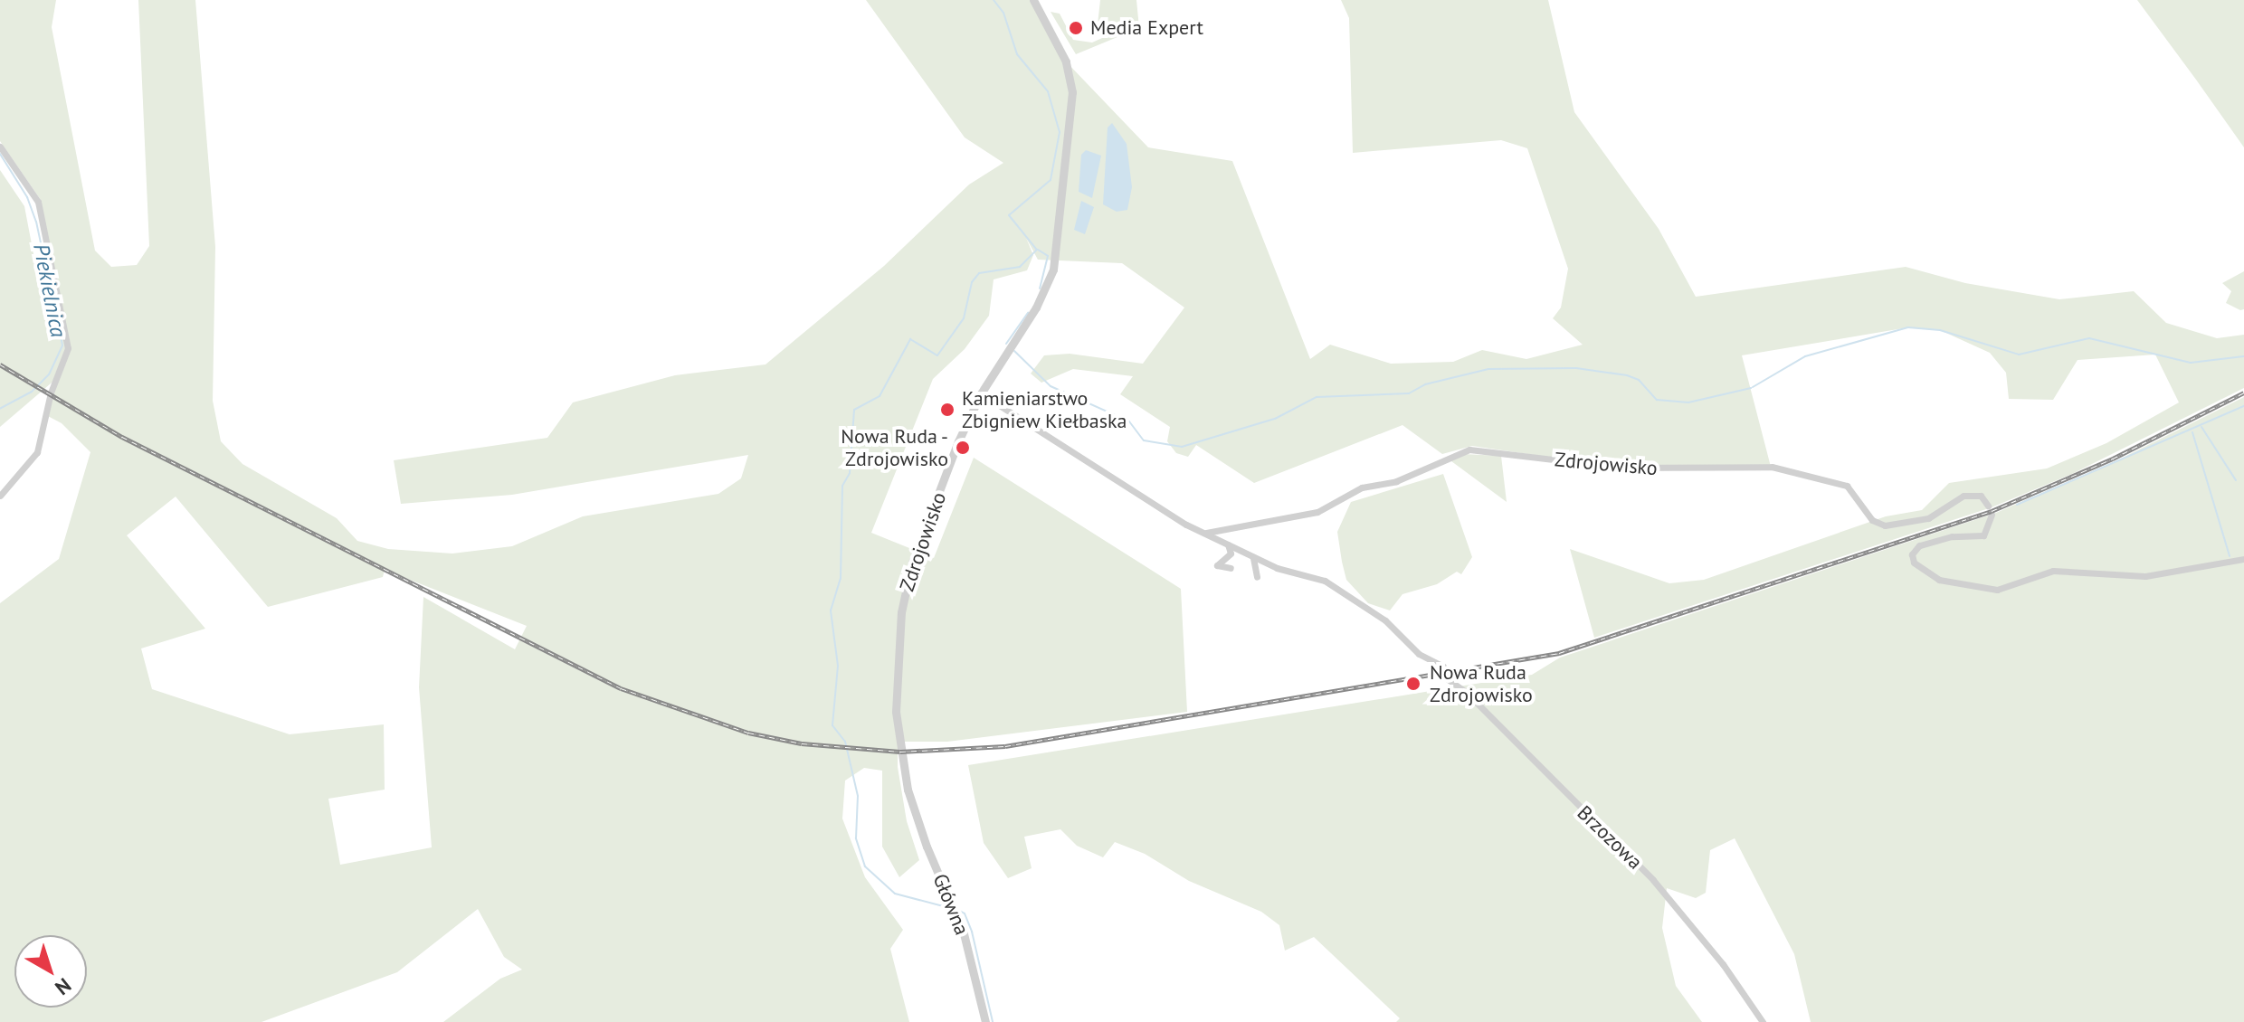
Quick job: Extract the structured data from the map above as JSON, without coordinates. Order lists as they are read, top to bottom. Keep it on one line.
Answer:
{"streets":{"street":["Zdrojowisko","Brzozowa","Główna"]},"crossings":[["Zdrojowisko","Główna"]],"water":["Piekielnica"],"places":["Media Expert","Kamieniarstwo Zbigniew Kiełbaska","Nowa Ruda - Zdrojowisko","Nowa Ruda Zdrojowisko"],"north":"bottom right"}
